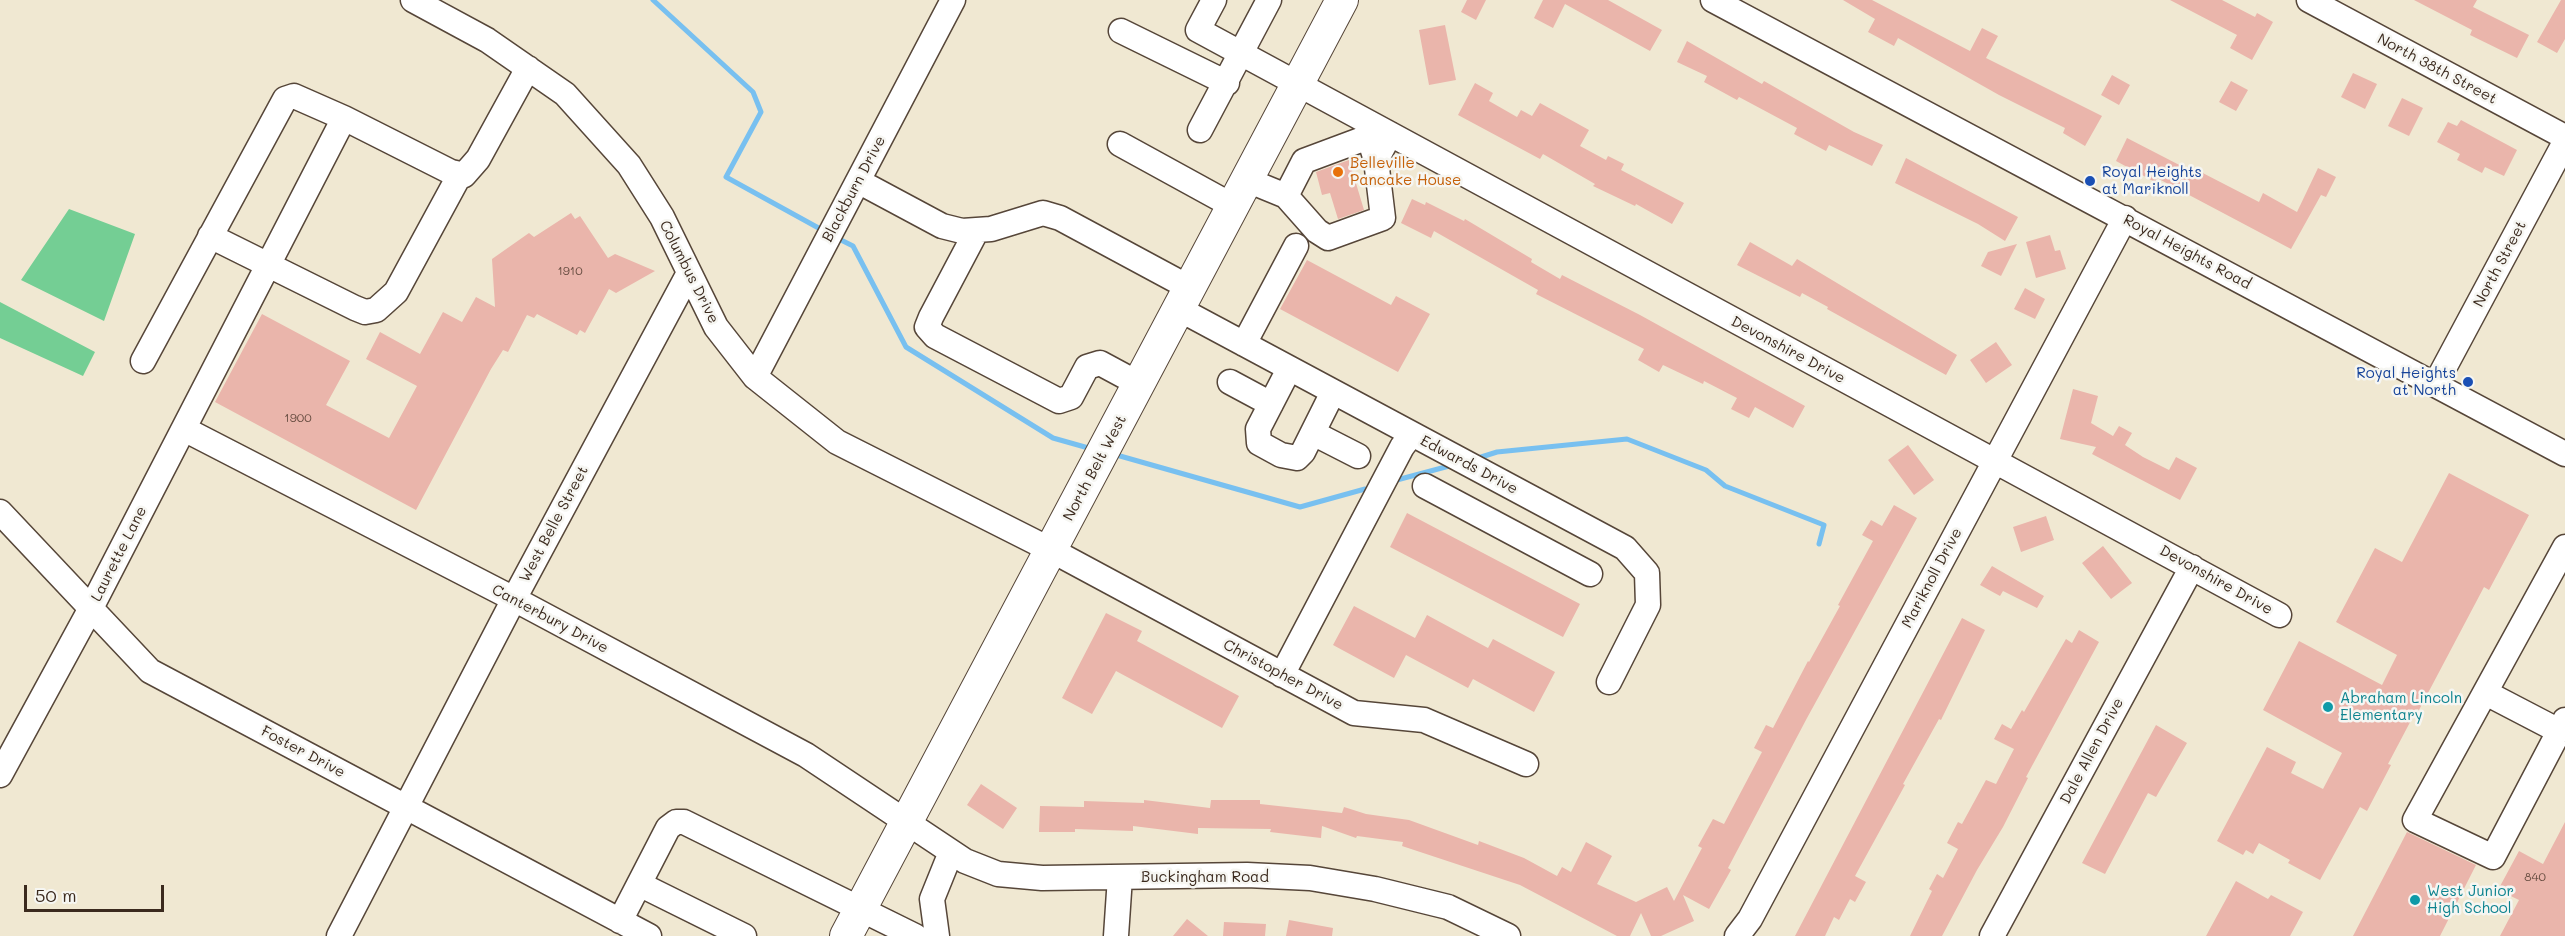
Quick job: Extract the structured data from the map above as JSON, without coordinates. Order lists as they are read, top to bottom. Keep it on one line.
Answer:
{"streets":{"main road":["North Belt West"],"street":["North 38th Street","Blackburn Drive","Royal Heights Road","North Street","Columbus Drive","Devonshire Drive","Edwards Drive","West Belle Street","Laurette Lane","Mariknoll Drive","Canterbury Drive","Christopher Drive","Dale Allen Drive","Foster Drive","Buckingham Road"]},"crossings":[["Blackburn Drive","Columbus Drive"],["Blackburn Drive","Edwards Drive"],["Royal Heights Road","North Street"],["Royal Heights Road","Mariknoll Drive"],["Columbus Drive","North Belt West"],["Columbus Drive","West Belle Street"],["Columbus Drive","Christopher Drive"],["Devonshire Drive","North Belt West"],["Devonshire Drive","Mariknoll Drive"],["Devonshire Drive","Dale Allen Drive"],["Edwards Drive","North Belt West"],["North Belt West","Canterbury Drive"],["North Belt West","Christopher Drive"],["North Belt West","Buckingham Road"],["West Belle Street","Canterbury Drive"],["West Belle Street","Foster Drive"],["Laurette Lane","Canterbury Drive"],["Laurette Lane","Foster Drive"],["Canterbury Drive","Buckingham Road"]],"places":["Belleville Pancake House","Royal Heights at Mariknoll","Royal Heights at North","Abraham Lincoln Elementary","West Junior High School"],"house_numbers":["1910","1900","840"],"scale_bar":"50 m"}
